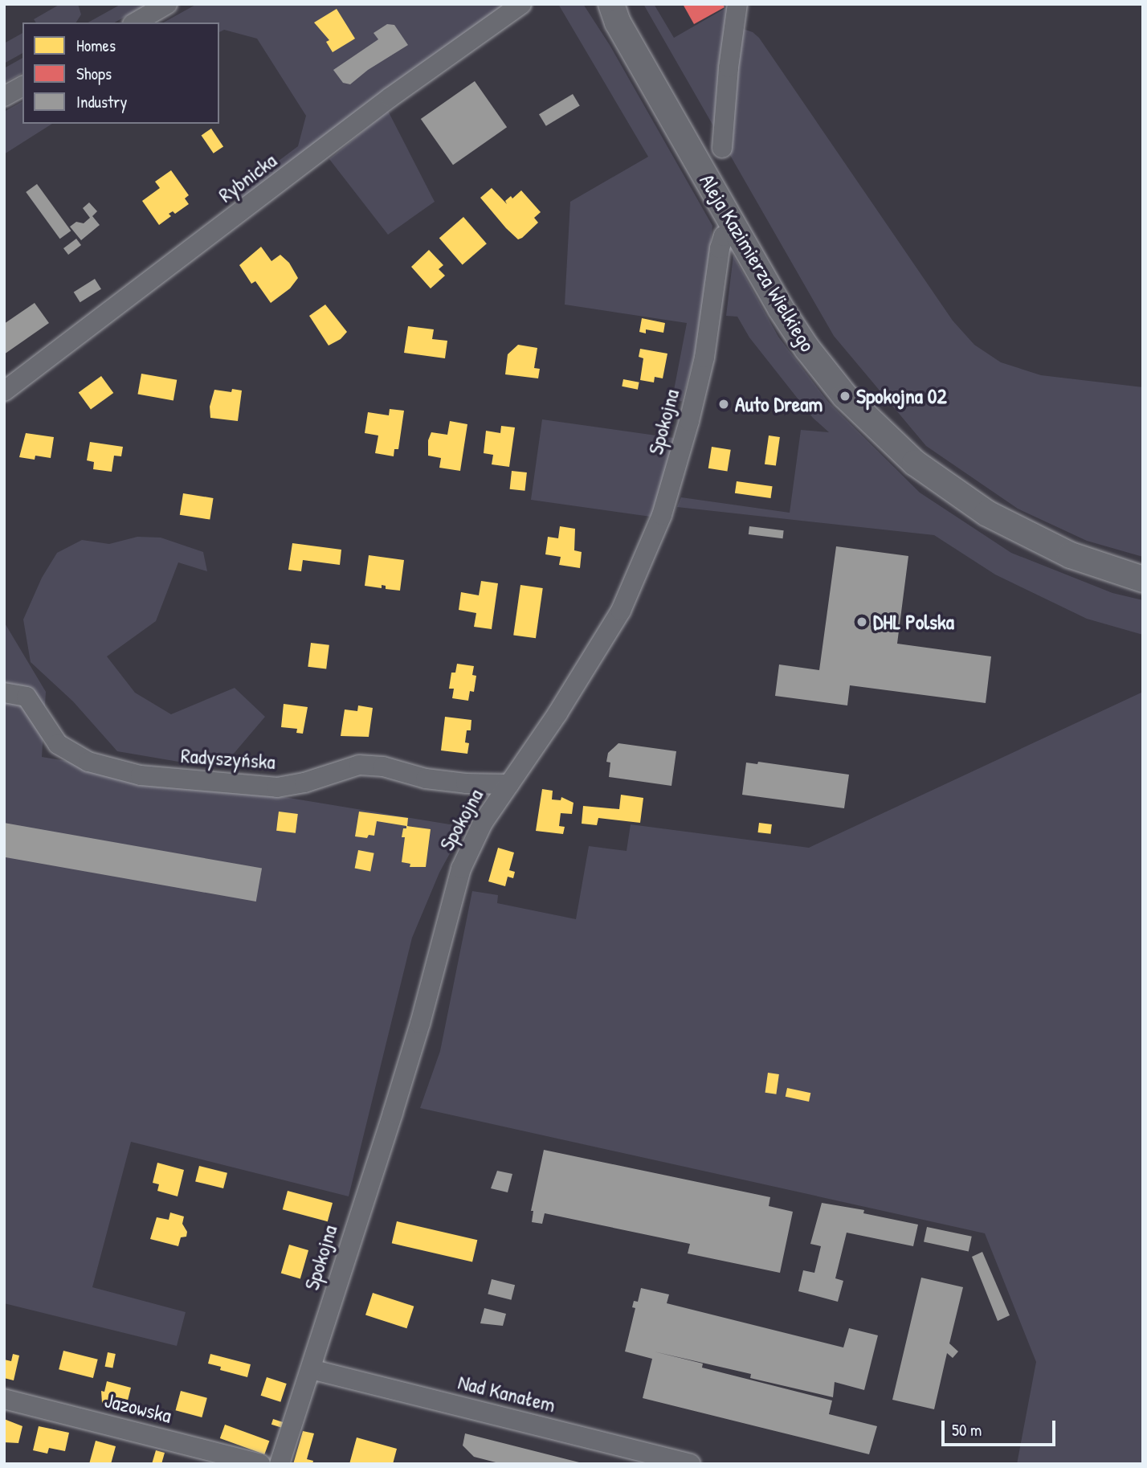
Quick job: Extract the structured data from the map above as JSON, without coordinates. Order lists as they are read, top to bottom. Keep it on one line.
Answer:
{"streets":{"main road":["Aleja Kazimierza Wielkiego"],"street":["Rybnicka","Spokojna","Radyszyńska","Nad Kanałem","Jazowska"]},"crossings":[["Aleja Kazimierza Wielkiego","Spokojna"],["Spokojna","Radyszyńska"],["Spokojna","Nad Kanałem"]],"places":["Spokojna 02","Auto Dream","DHL Polska"],"legend":["Homes","Shops","Industry"],"scale_bar":"50 m"}
